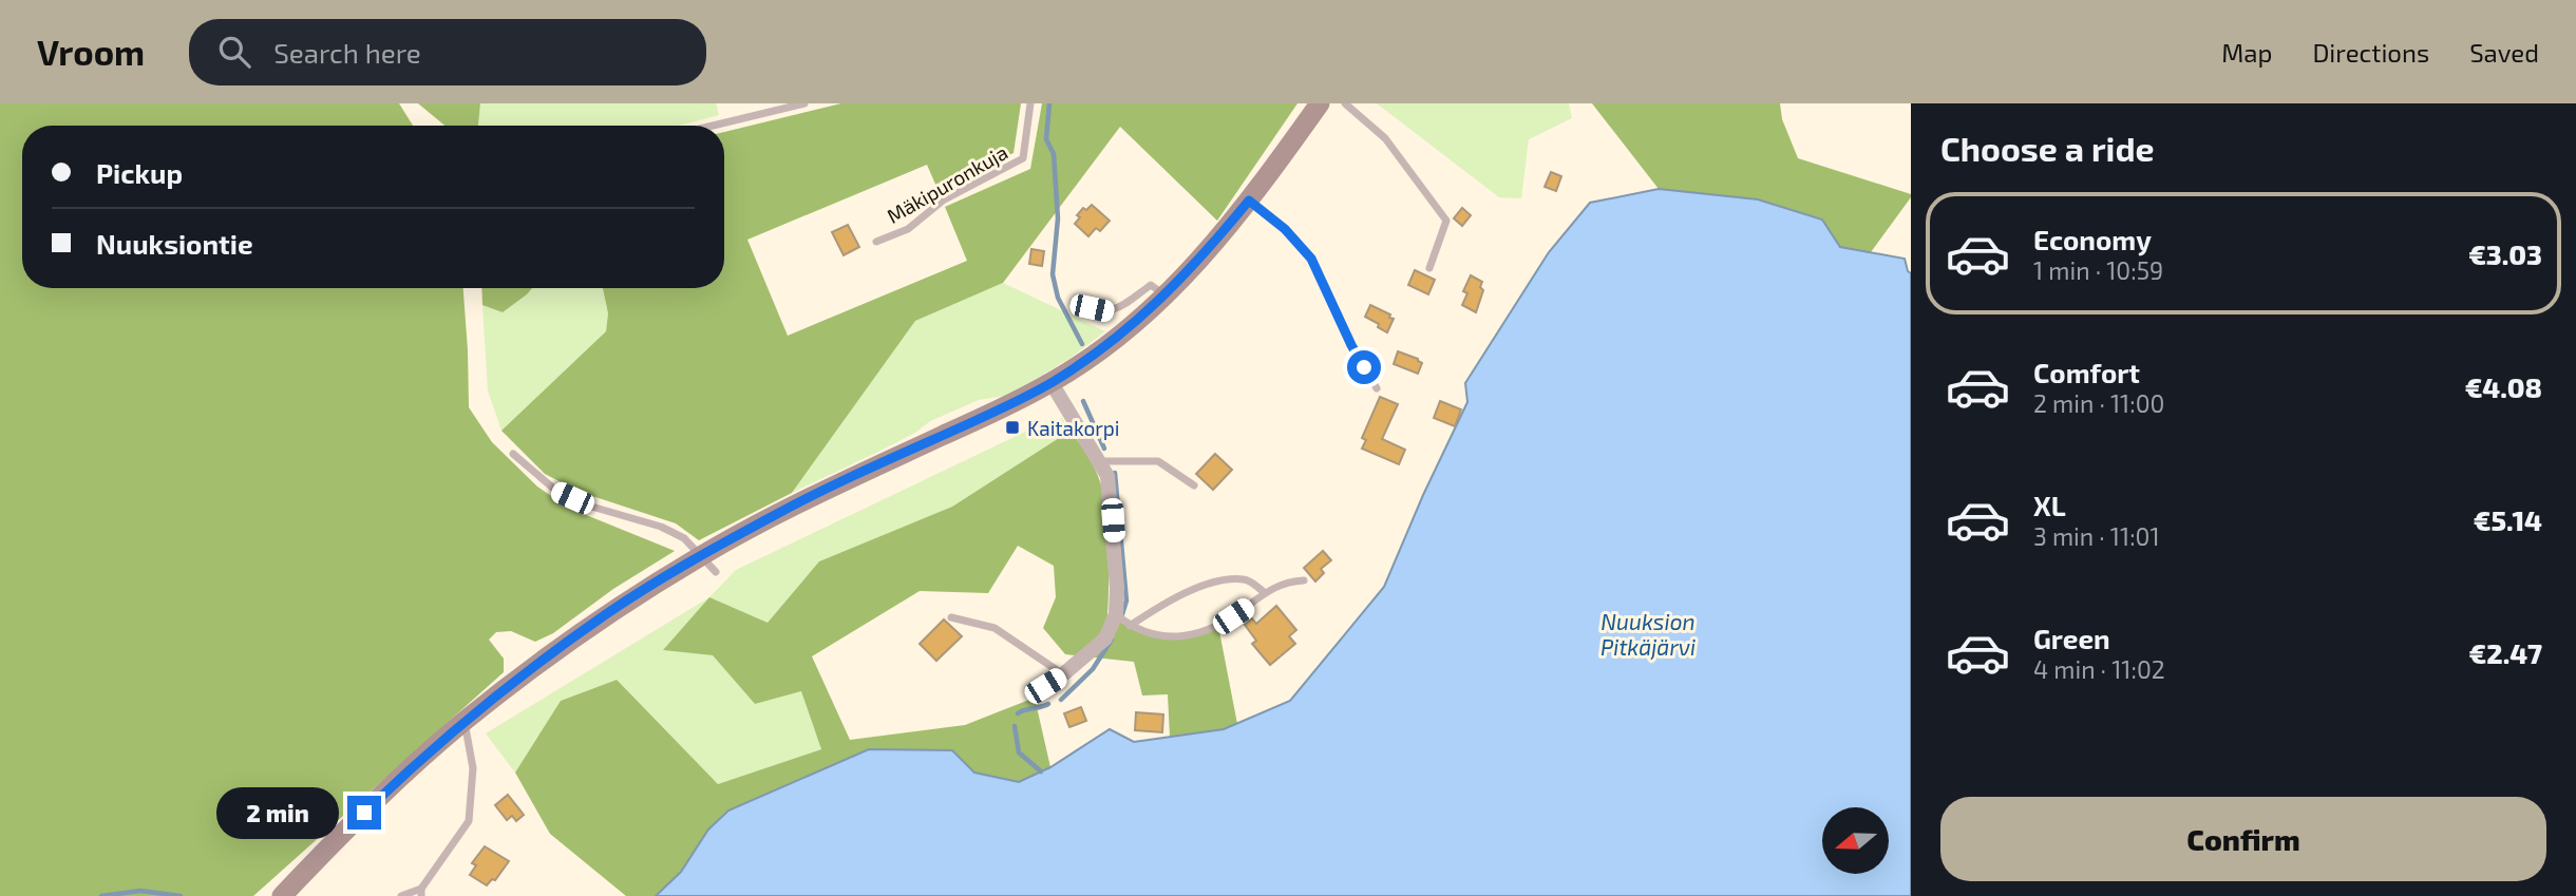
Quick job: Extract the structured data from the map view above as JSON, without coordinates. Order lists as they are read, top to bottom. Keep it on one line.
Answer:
{"streets":{"lane":["Mäkipuronkuja"]},"water":["Nuuksion Pitkäjärvi"],"places":{"transit":["Kaitakorpi"]},"north":"left","page":{"header":"Vroom","search":"Search here","nav":["Map","Directions","Saved"],"heading":"Choose a ride","banner":["Pickup","Nuuksiontie"],"list":[{"name":"Economy","note":"1 min · 10:59","value":"€3.03"},{"name":"Comfort","note":"2 min · 11:00","value":"€4.08"},{"name":"XL","note":"3 min · 11:01","value":"€5.14"},{"name":"Green","note":"4 min · 11:02","value":"€2.47"}],"buttons":"Confirm","bubble":"2 min"}}
